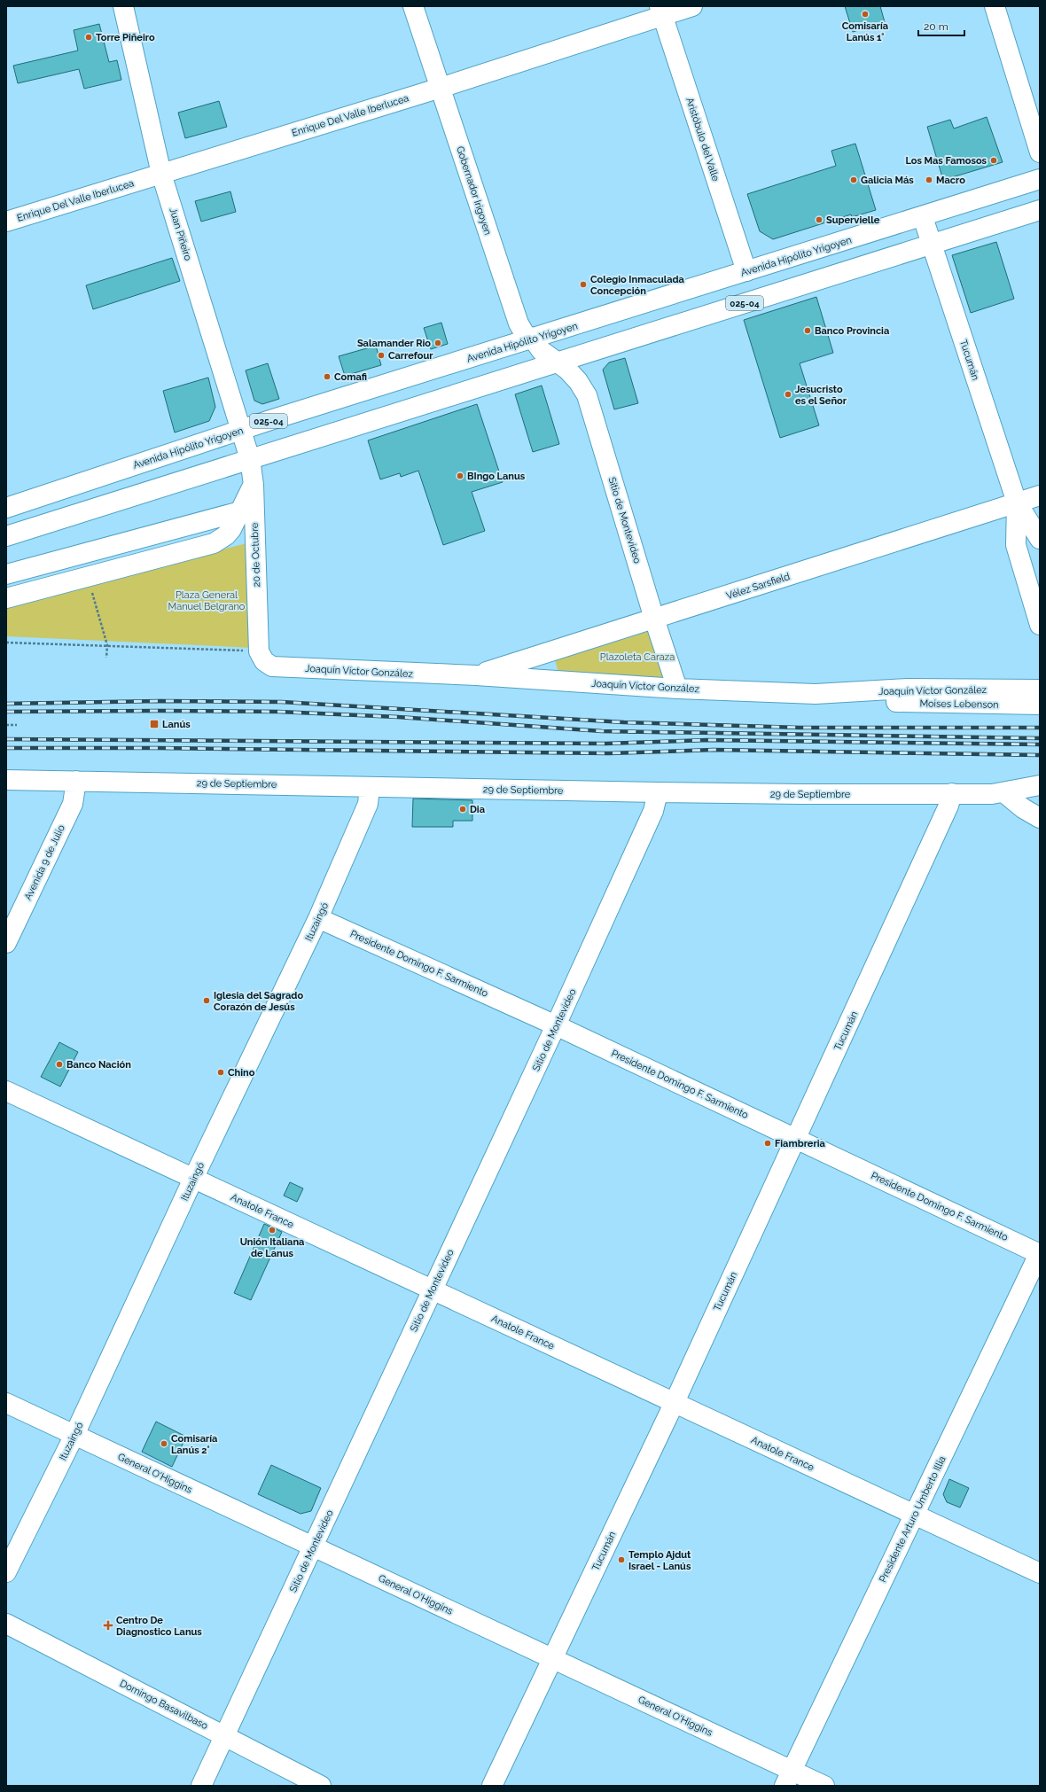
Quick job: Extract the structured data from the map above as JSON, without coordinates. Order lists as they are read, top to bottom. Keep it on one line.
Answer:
{"streets":{"street":["Enrique Del Valle Iberlucea","Aristóbulo del Valle","Gobernador Irigoyen","Juan Piñeiro","Avenida Hipólito Yrigoyen","025-04","Tucumán","Sitio de Montevideo","20 de Octubre","Vélez Sarsfield","Joaquín Víctor González","Moises Lebenson","29 de Septiembre","Avenida 9 de Julio","Ituzaingó","Presidente Domingo F. Sarmiento","Anatole France","General O'Higgins","Presidente Arturo Umberto Illia","Domingo Basavilbaso"]},"crossings":[["Enrique Del Valle Iberlucea","Aristóbulo del Valle"],["Enrique Del Valle Iberlucea","Gobernador Irigoyen"],["Enrique Del Valle Iberlucea","Juan Piñeiro"],["Aristóbulo del Valle","Avenida Hipólito Yrigoyen"],["Gobernador Irigoyen","Avenida Hipólito Yrigoyen"],["Gobernador Irigoyen","025-04"],["Gobernador Irigoyen","Sitio de Montevideo"],["Juan Piñeiro","Avenida Hipólito Yrigoyen"],["Juan Piñeiro","025-04"],["Juan Piñeiro","20 de Octubre"],["Avenida Hipólito Yrigoyen","Tucumán"],["025-04","Tucumán"],["025-04","Sitio de Montevideo"],["025-04","20 de Octubre"],["Tucumán","Vélez Sarsfield"],["Tucumán","29 de Septiembre"],["Tucumán","Presidente Domingo F. Sarmiento"],["Tucumán","Anatole France"],["Tucumán","General O'Higgins"],["Sitio de Montevideo","Vélez Sarsfield"],["Sitio de Montevideo","Joaquín Víctor González"],["Sitio de Montevideo","29 de Septiembre"],["Sitio de Montevideo","Presidente Domingo F. Sarmiento"],["Sitio de Montevideo","Anatole France"],["Sitio de Montevideo","General O'Higgins"],["Sitio de Montevideo","Domingo Basavilbaso"],["20 de Octubre","Joaquín Víctor González"],["Vélez Sarsfield","Joaquín Víctor González"],["Joaquín Víctor González","Moises Lebenson"],["29 de Septiembre","Avenida 9 de Julio"],["29 de Septiembre","Ituzaingó"],["Ituzaingó","Presidente Domingo F. Sarmiento"],["Ituzaingó","Anatole France"],["Ituzaingó","General O'Higgins"],["Presidente Domingo F. Sarmiento","Presidente Arturo Umberto Illia"],["Anatole France","Presidente Arturo Umberto Illia"],["General O'Higgins","Presidente Arturo Umberto Illia"]],"parks":["Plaza General Manuel Belgrano","Plazoleta Caraza"],"places":{"other":["Comisaría Lanús 1°","Torre Piñeiro","Los Mas Famosos","Galicia Más","Macro","Supervielle","Colegio Inmaculada Concepción","Banco Provincia","Salamander Rio","Carrefour","Comafi","Jesucristo es el Señor","BIngo Lanus","Dia","Iglesia del Sagrado Corazón de Jesús","Banco Nación","Chino","Fiambreria","Unión Italiana de Lanus","Comisaría Lanús 2°","Templo Ajdut Israel - Lanús"],"transit":["Lanús"],"health":["Centro De Diagnostico Lanus"]},"scale_bar":"20 m"}
